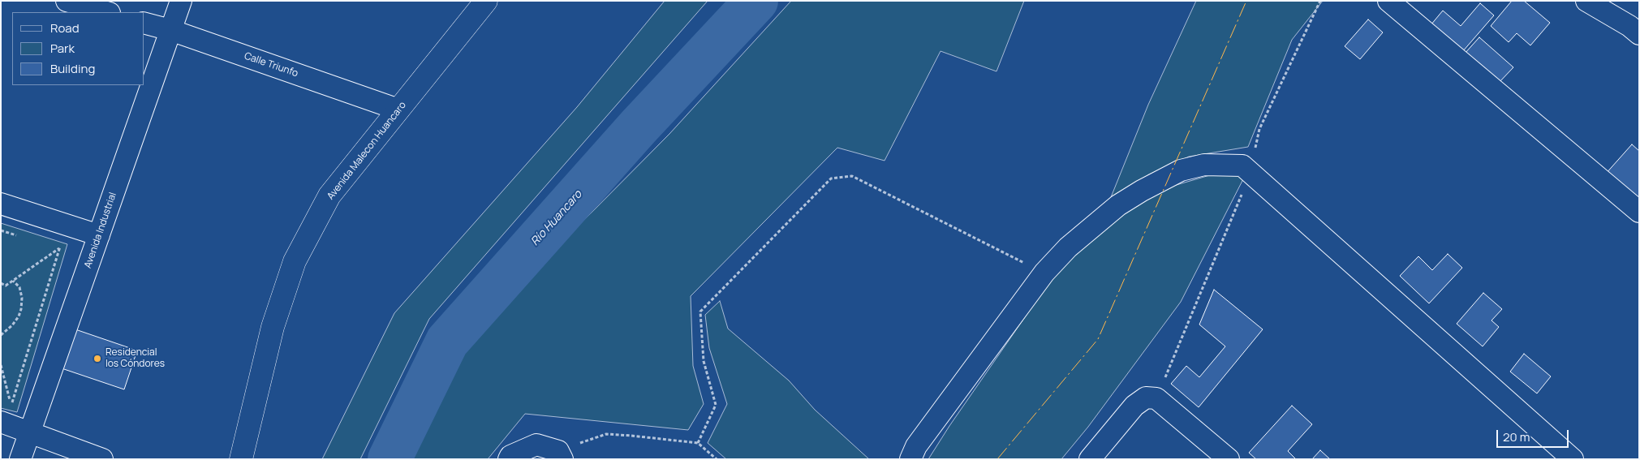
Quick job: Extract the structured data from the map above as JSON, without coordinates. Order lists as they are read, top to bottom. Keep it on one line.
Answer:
{"streets":{"street":["Calle Triunfo","Avenida Malecon Huancaro","Avenida Industrial"]},"crossings":[["Calle Triunfo","Avenida Malecon Huancaro"],["Calle Triunfo","Avenida Industrial"]],"water":["Río Huancaro"],"places":["Residencial los Cóndores"],"legend":["Road","Park","Building"],"scale_bar":"20 m"}
